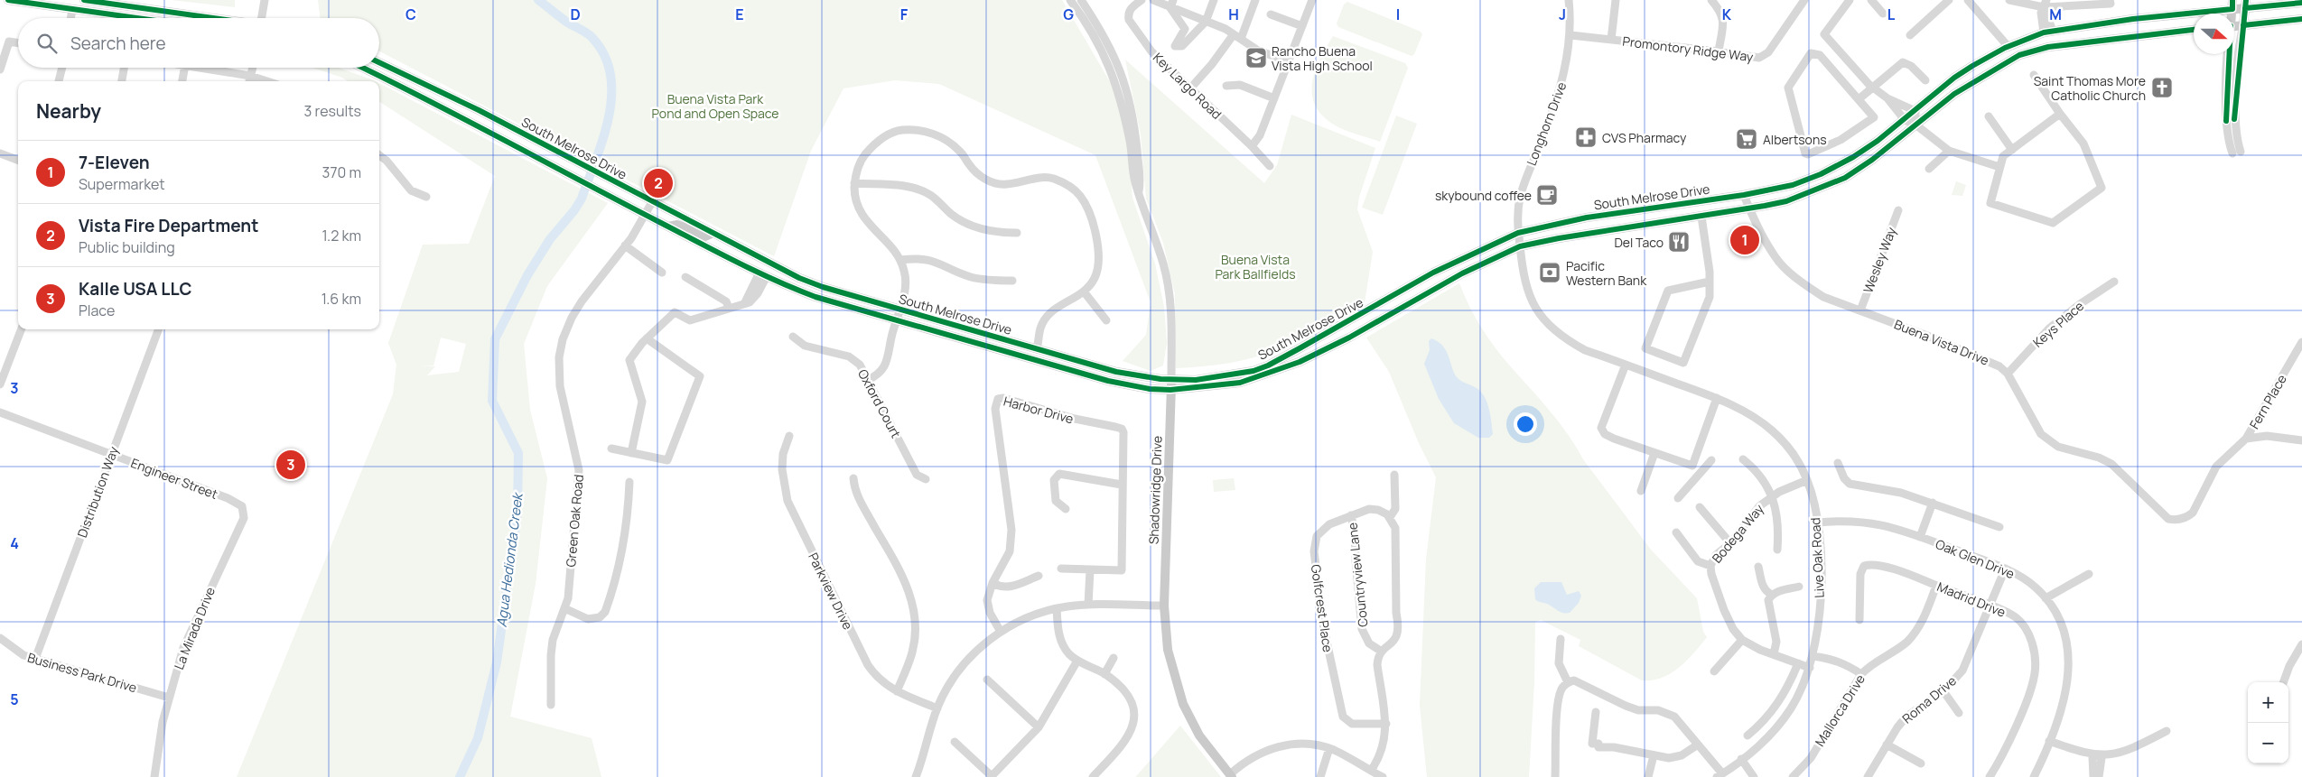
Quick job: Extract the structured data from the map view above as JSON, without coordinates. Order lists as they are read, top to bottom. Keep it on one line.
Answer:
{"streets":{"main road":["South Melrose Drive","Shadowridge Drive"],"street":["Promontory Ridge Way","Key Largo Road","Longhorn Drive","Wesley Way","Keys Place","Buena Vista Drive","Fern Place","Oxford Court","Harbor Drive","Engineer Street","Distribution Way","Green Oak Road","Bodega Way","Live Oak Road","Oak Glen Drive","Countryview Lane","Parkview Drive","Madrid Drive","Golfcrest Place","La Mirada Drive","Business Park Drive","Roma Drive","Mallorca Drive"]},"crossings":[["Promontory Ridge Way","Longhorn Drive"],["Longhorn Drive","South Melrose Drive"],["Longhorn Drive","Live Oak Road"],["South Melrose Drive","Buena Vista Drive"],["South Melrose Drive","Shadowridge Drive"],["South Melrose Drive","Green Oak Road"],["South Melrose Drive","Live Oak Road"],["Wesley Way","Buena Vista Drive"],["Keys Place","Buena Vista Drive"],["Buena Vista Drive","Fern Place"],["Engineer Street","Distribution Way"],["Engineer Street","La Mirada Drive"],["Distribution Way","Business Park Drive"],["Bodega Way","Live Oak Road"],["Live Oak Road","Oak Glen Drive"],["Oak Glen Drive","Roma Drive"],["Countryview Lane","Golfcrest Place"],["Madrid Drive","Roma Drive"],["Madrid Drive","Mallorca Drive"],["La Mirada Drive","Business Park Drive"]],"water":["Agua Hedionda Creek"],"parks":["Buena Vista Park Pond and Open Space","Buena Vista Park Ballfields"],"places":{"school or university":["Rancho Buena Vista High School"],"church":["Saint Thomas More Catholic Church"],"pharmacy":["CVS Pharmacy"],"supermarket":["Albertsons"],"cafe":["skybound coffee"],"restaurant":["Del Taco"],"bank":["Pacific Western Bank"]},"north":"right","page":{"search":"Search here","heading":["Nearby","3 results"],"list":[{"mark":"1","name":"7-Eleven","note":"Supermarket","value":"370 m"},{"mark":"2","name":"Vista Fire Department","note":"Public building","value":"1.2 km"},{"mark":"3","name":"Kalle USA LLC","note":"Place","value":"1.6 km"}],"pins":["2","1","3"],"map_buttons":["+","−"]},"grid":{"columns":["C","D","E","F","G","H","I","J","K","L","M"],"rows":["3","4","5"]}}
